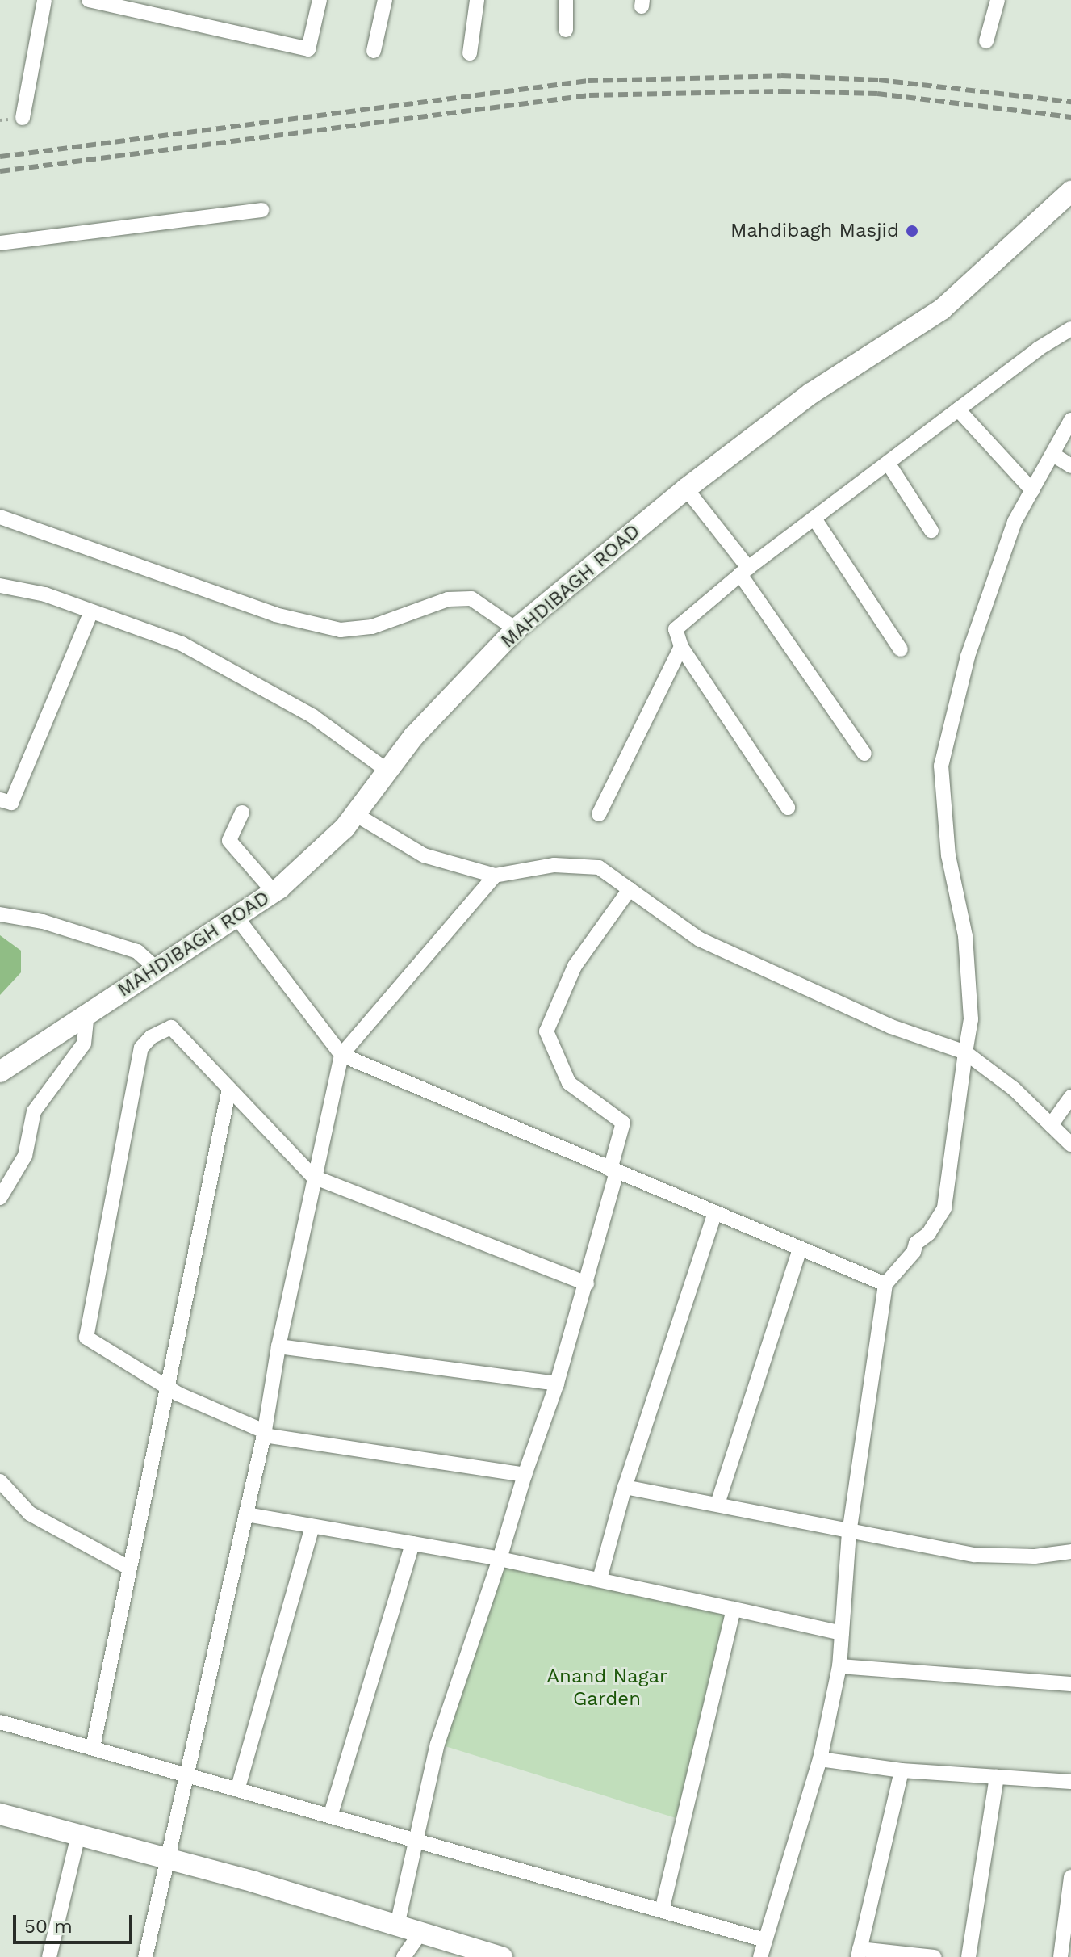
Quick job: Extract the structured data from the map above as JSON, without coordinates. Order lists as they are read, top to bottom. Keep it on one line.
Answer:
{"streets":{"street":["MAHDIBAGH ROAD"]},"parks":["Anand Nagar Garden"],"places":["Mahdibagh Masjid"],"scale_bar":"50 m"}
